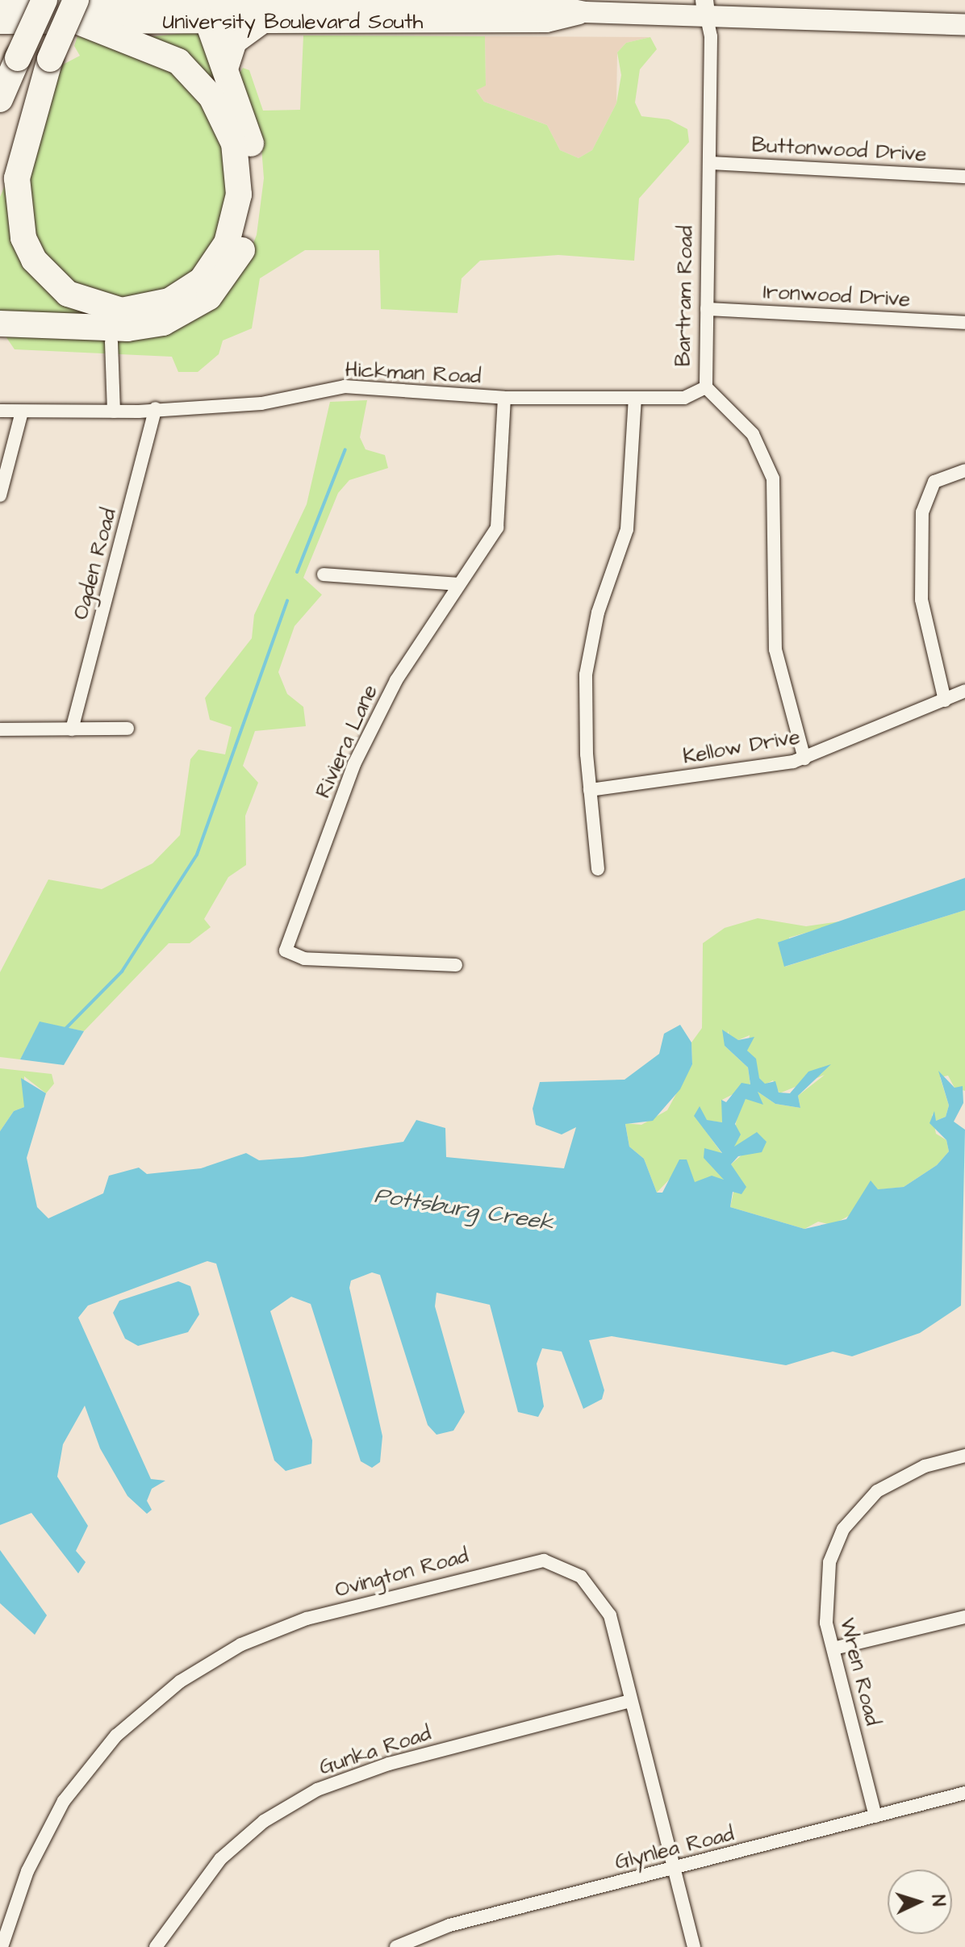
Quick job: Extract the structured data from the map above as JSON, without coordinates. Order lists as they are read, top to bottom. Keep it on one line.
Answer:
{"streets":{"main road":["University Boulevard South"],"street":["Buttonwood Drive","Bartram Road","Ironwood Drive","Hickman Road","Ogden Road","Riviera Lane","Kellow Drive","Ovington Road","Wren Road","Gunka Road","Glynlea Road"]},"crossings":[["University Boulevard South","Bartram Road"],["Buttonwood Drive","Bartram Road"],["Bartram Road","Ironwood Drive"],["Bartram Road","Hickman Road"],["Bartram Road","Kellow Drive"],["Hickman Road","Ogden Road"],["Hickman Road","Riviera Lane"],["Ovington Road","Gunka Road"],["Ovington Road","Glynlea Road"],["Wren Road","Glynlea Road"]],"water":["Pottsburg Creek"],"north":"right"}
